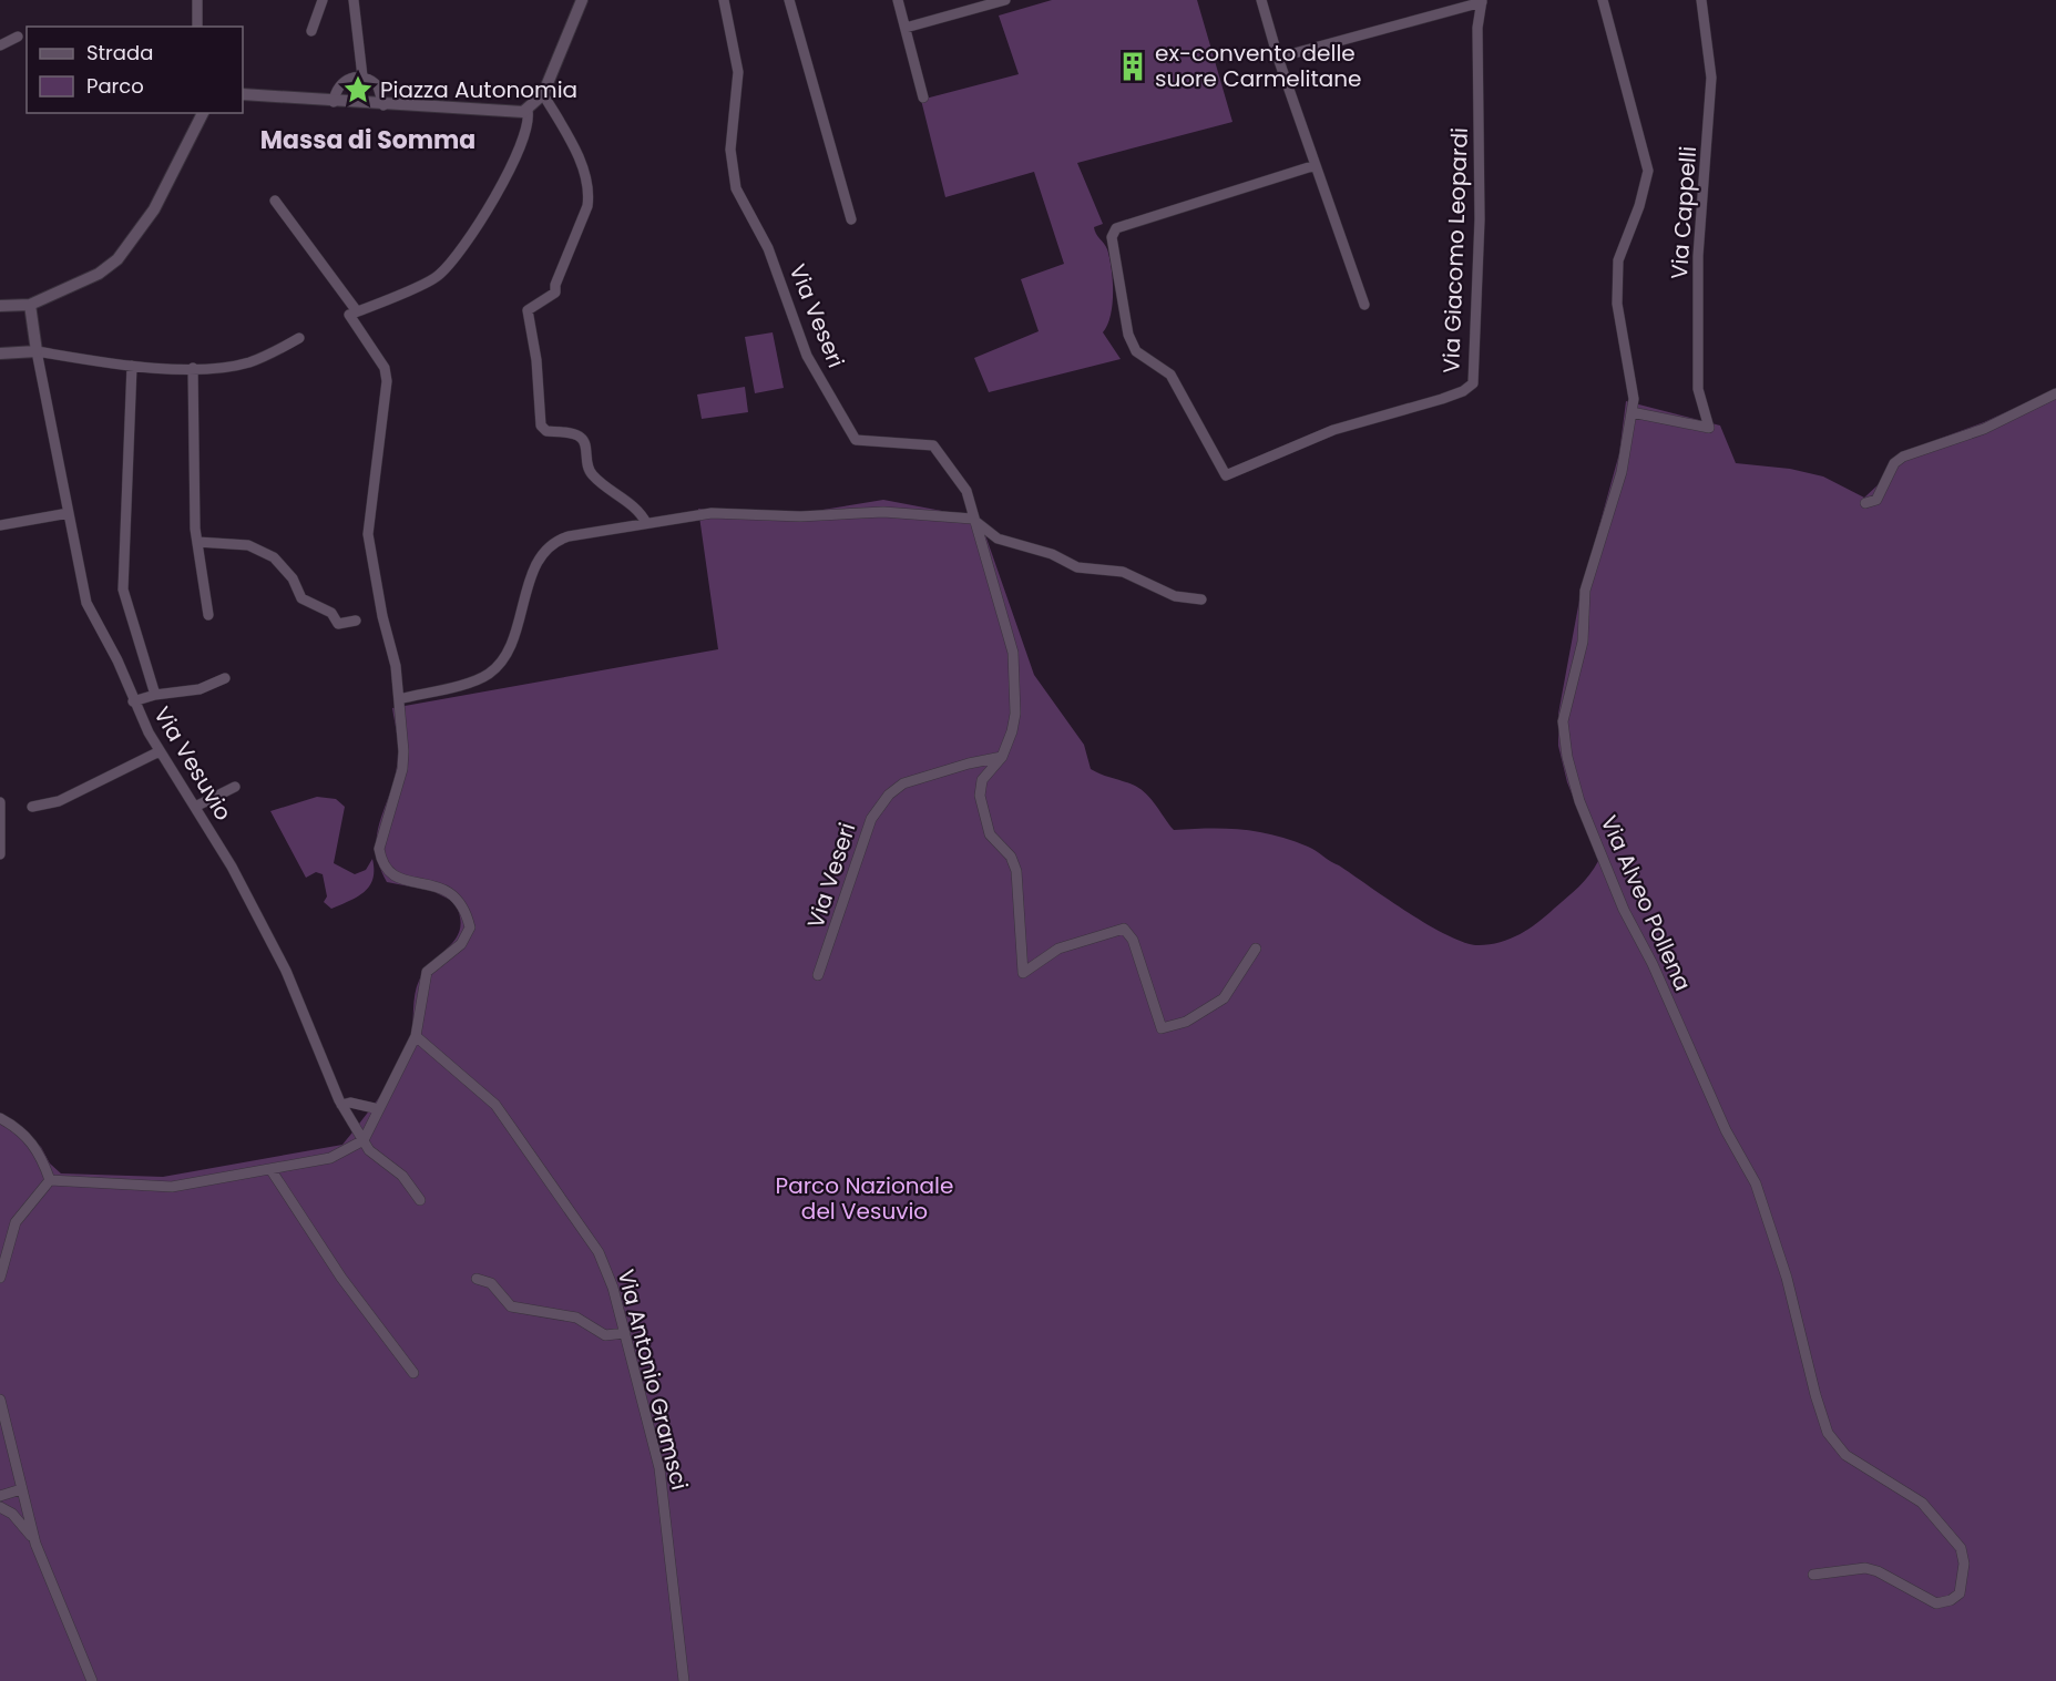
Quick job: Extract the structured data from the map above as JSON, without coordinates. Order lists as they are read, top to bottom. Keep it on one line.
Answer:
{"streets":{"street":["Via Cappelli","Via Giacomo Leopardi","Via Veseri","Via Vesuvio","Via Alveo Pollena","Via Antonio Gramsci"]},"crossings":[["Via Cappelli","Via Alveo Pollena"]],"districts":["Massa di Somma"],"parks":["Parco Nazionale del Vesuvio"],"places":{"building":["ex-convento delle suore Carmelitane"],"place":["Piazza Autonomia"]},"legend":["Strada","Parco"]}
